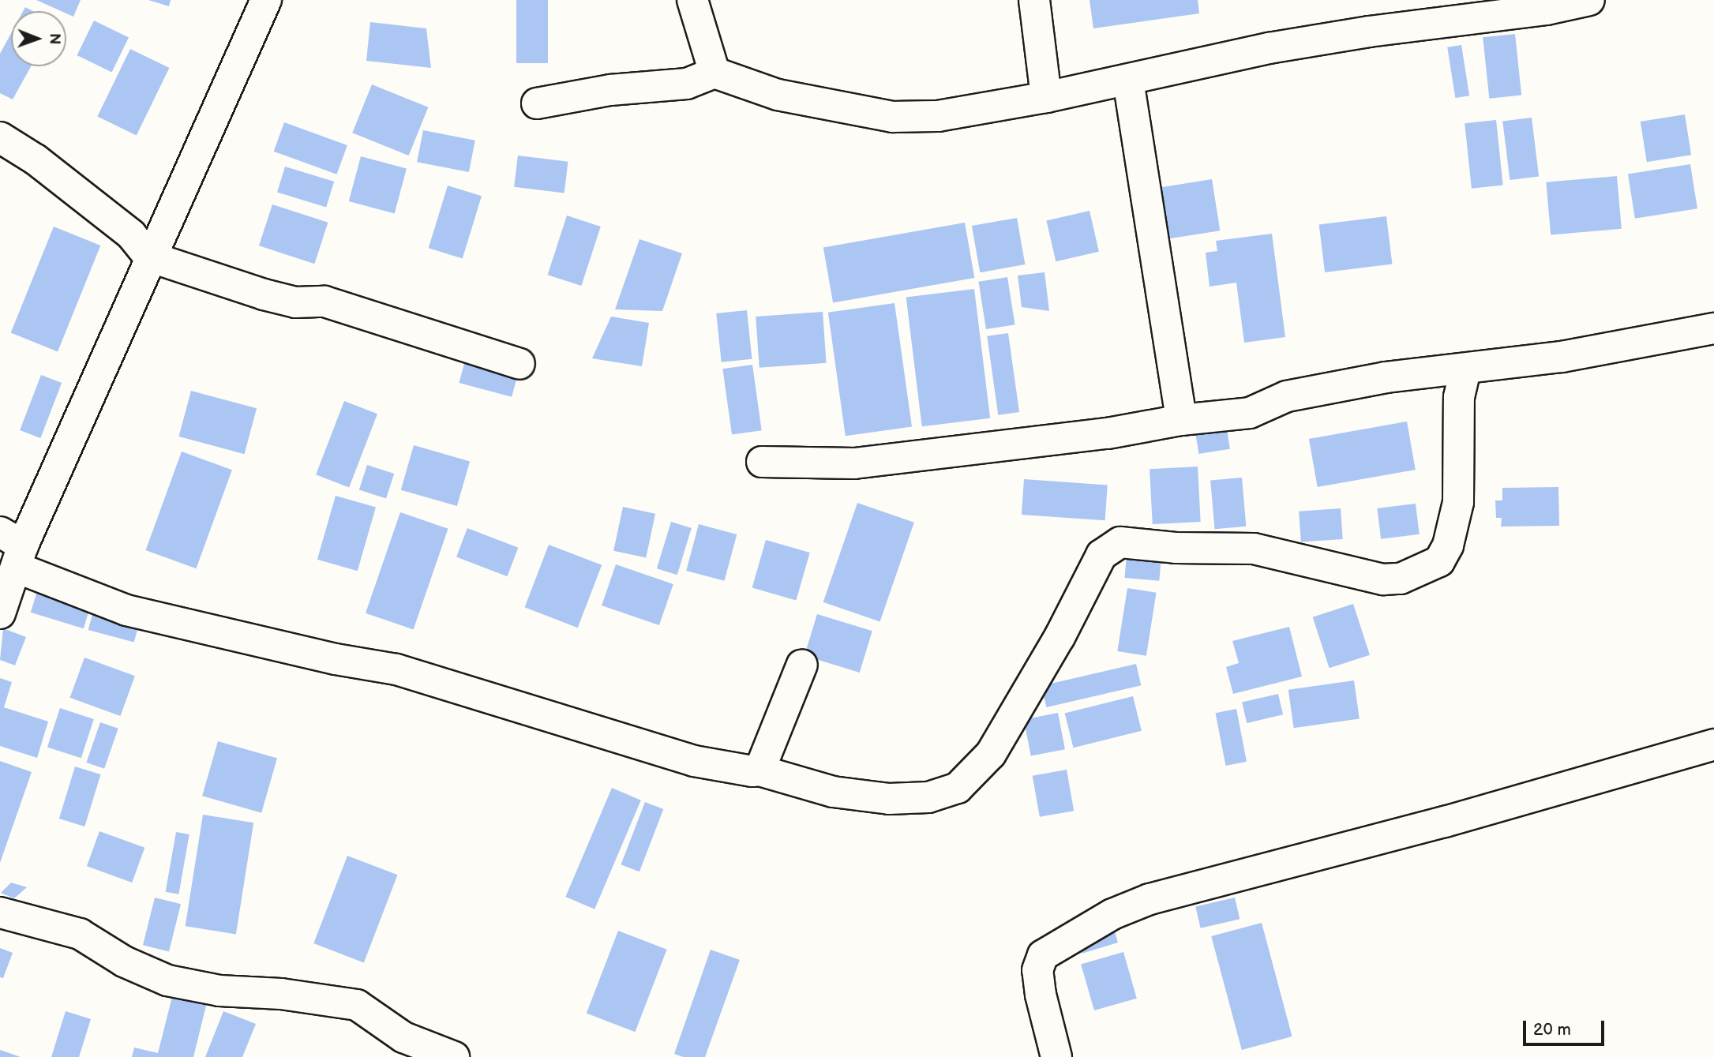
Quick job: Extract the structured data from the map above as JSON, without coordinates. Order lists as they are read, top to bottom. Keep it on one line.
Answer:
{"scale_bar":"20 m","north":"right"}
